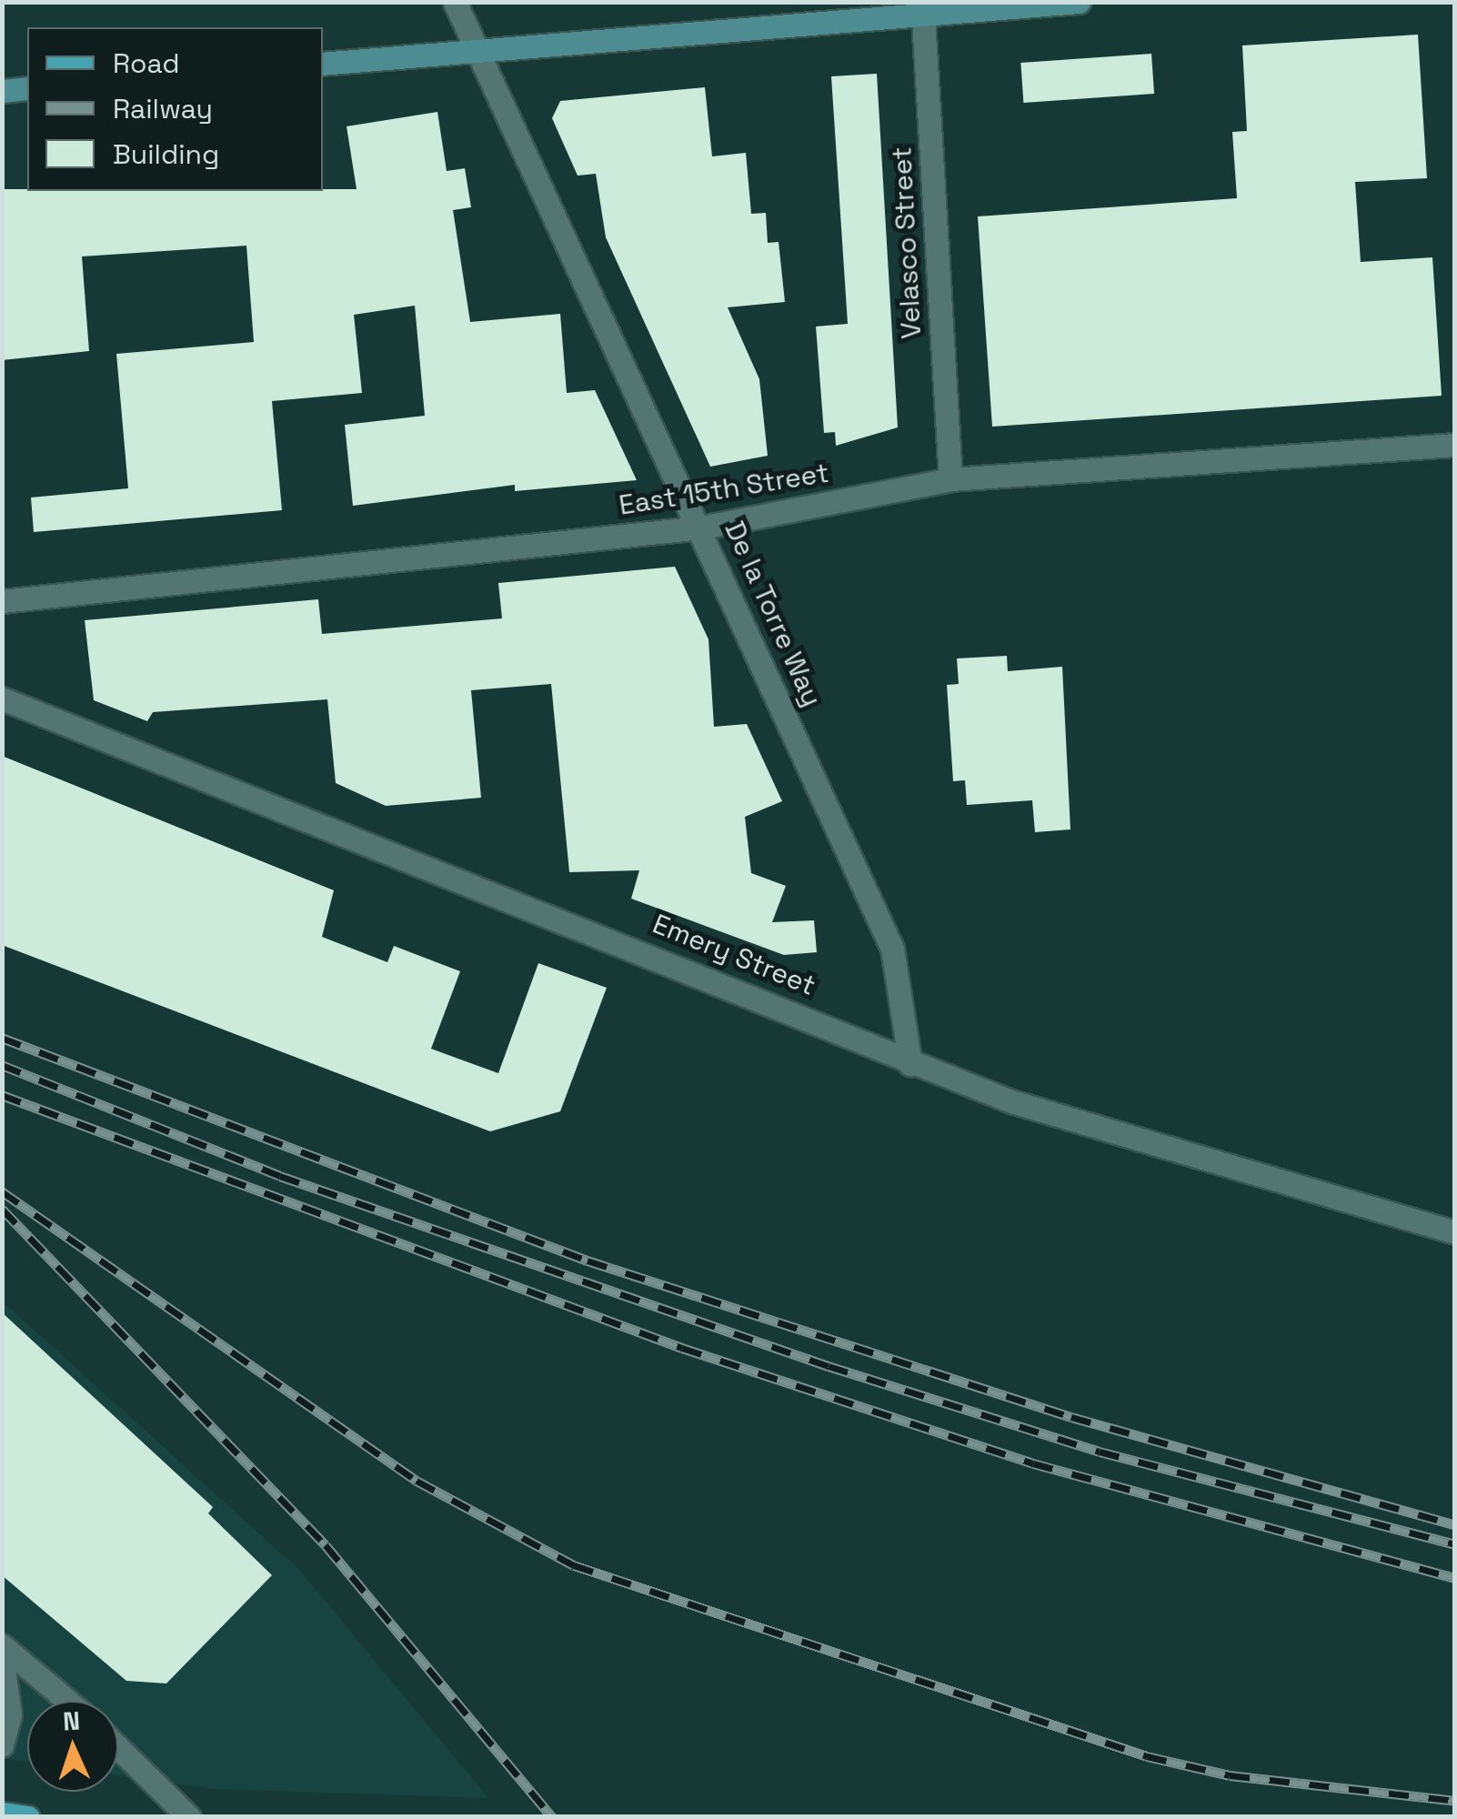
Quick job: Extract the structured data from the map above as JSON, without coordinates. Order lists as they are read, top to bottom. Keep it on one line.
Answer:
{"streets":{"street":["Velasco Street","East 15th Street","De la Torre Way","Emery Street"]},"crossings":[["Velasco Street","East 15th Street"],["East 15th Street","De la Torre Way"],["De la Torre Way","Emery Street"]],"legend":["Road","Railway","Building"],"north":"top"}
